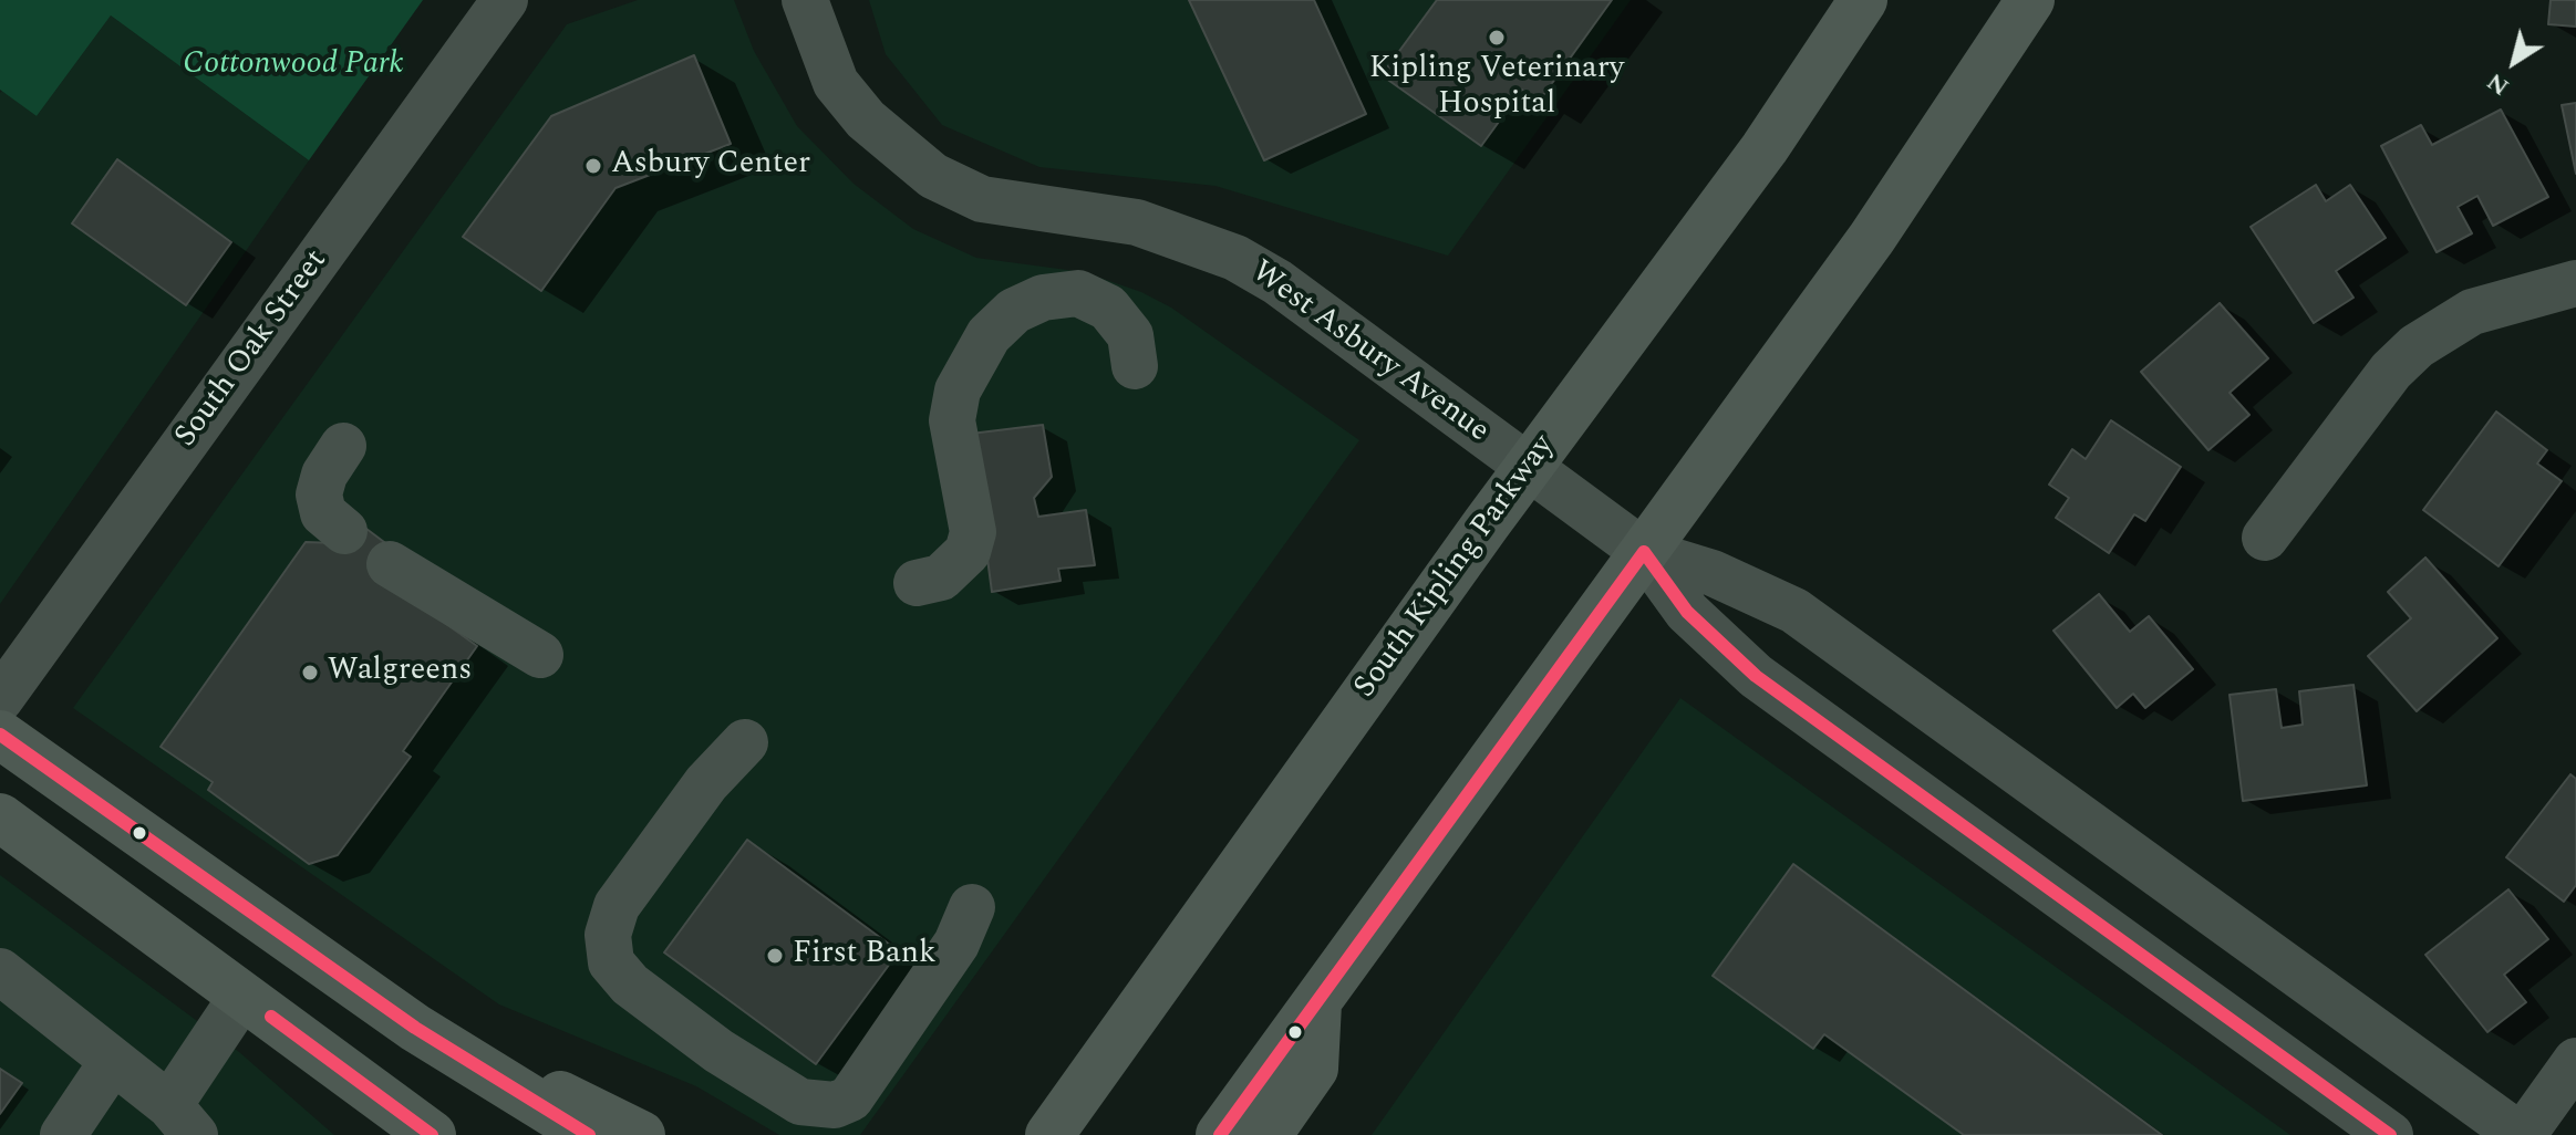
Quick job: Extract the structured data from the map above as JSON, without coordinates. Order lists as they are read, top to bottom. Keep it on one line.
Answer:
{"streets":{"main road":["South Kipling Parkway"],"street":["South Oak Street","West Asbury Avenue"]},"crossings":[["West Asbury Avenue","South Kipling Parkway"]],"parks":["Cottonwood Park"],"places":["Kipling Veterinary Hospital","Asbury Center","Walgreens","First Bank"],"north":"bottom left"}
